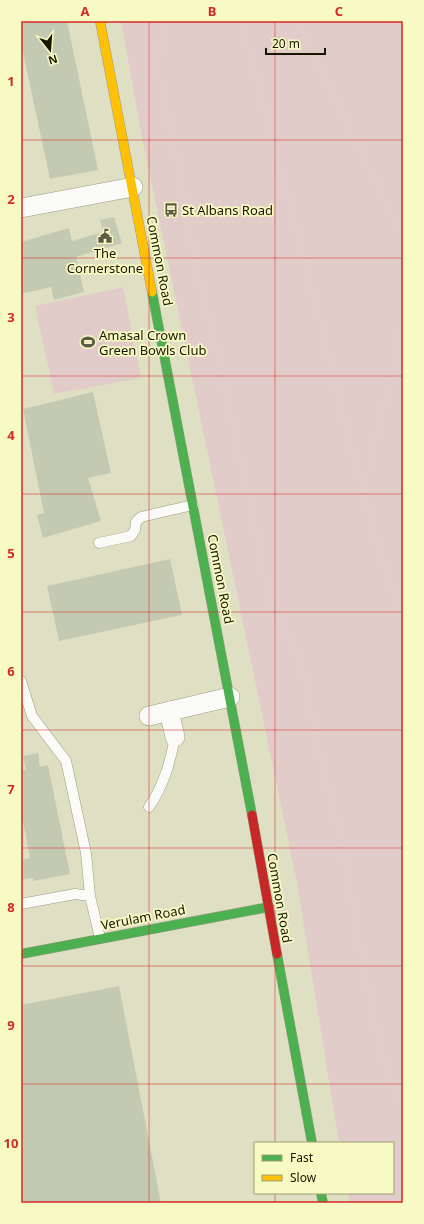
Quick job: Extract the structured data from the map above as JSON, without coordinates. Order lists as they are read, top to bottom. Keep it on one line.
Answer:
{"streets":{"street":["Common Road","Verulam Road"]},"crossings":[["Common Road","Verulam Road"]],"places":{"bus stop":["St Albans Road"],"public building":["The Cornerstone"],"sports":["Amasal Crown Green Bowls Club"]},"legend":["Fast","Slow"],"scale_bar":"20 m","north":"bottom","grid":{"columns":["A","B","C"],"rows":["1","2","3","4","5","6","7","8","9","10"]}}
